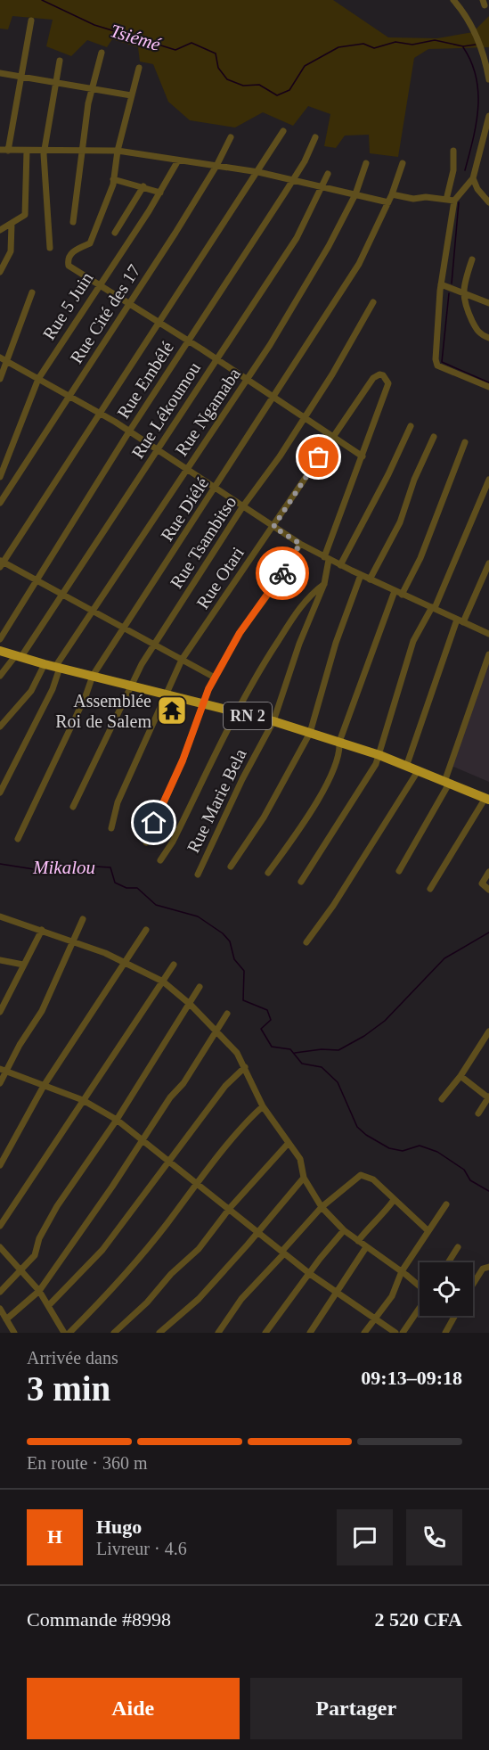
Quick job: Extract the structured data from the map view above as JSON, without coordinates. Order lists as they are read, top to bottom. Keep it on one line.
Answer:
{"streets":{"highway":["RN 2"],"street":["Rue 5 Juin","Rue Cité des 17","Rue Embélé","Rue Lékoumou","Rue Ngamaba","Rue Diélé","Rue Tsambitso","Rue Otari","Rue Marie Bela"]},"crossings":[["Rue Lékoumou","RN 2"],["Rue Ngamaba","RN 2"],["Rue Diélé","RN 2"],["Rue Tsambitso","RN 2"],["Rue Otari","RN 2"],["Rue Otari","Rue Marie Bela"],["RN 2","Rue Marie Bela"]],"water":["Tsiémé","Mikalou"],"places":{"temple":["Assemblée Roi de Salem"]},"page":{"heading":["3 min","Arrivée dans","09:13–09:18"],"panel":["Hugo","Livreur · 4.6","Commande #8998","2 520 CFA"],"bar":"En route · 360 m","round":"H","buttons":["Aide","Partager"]}}
